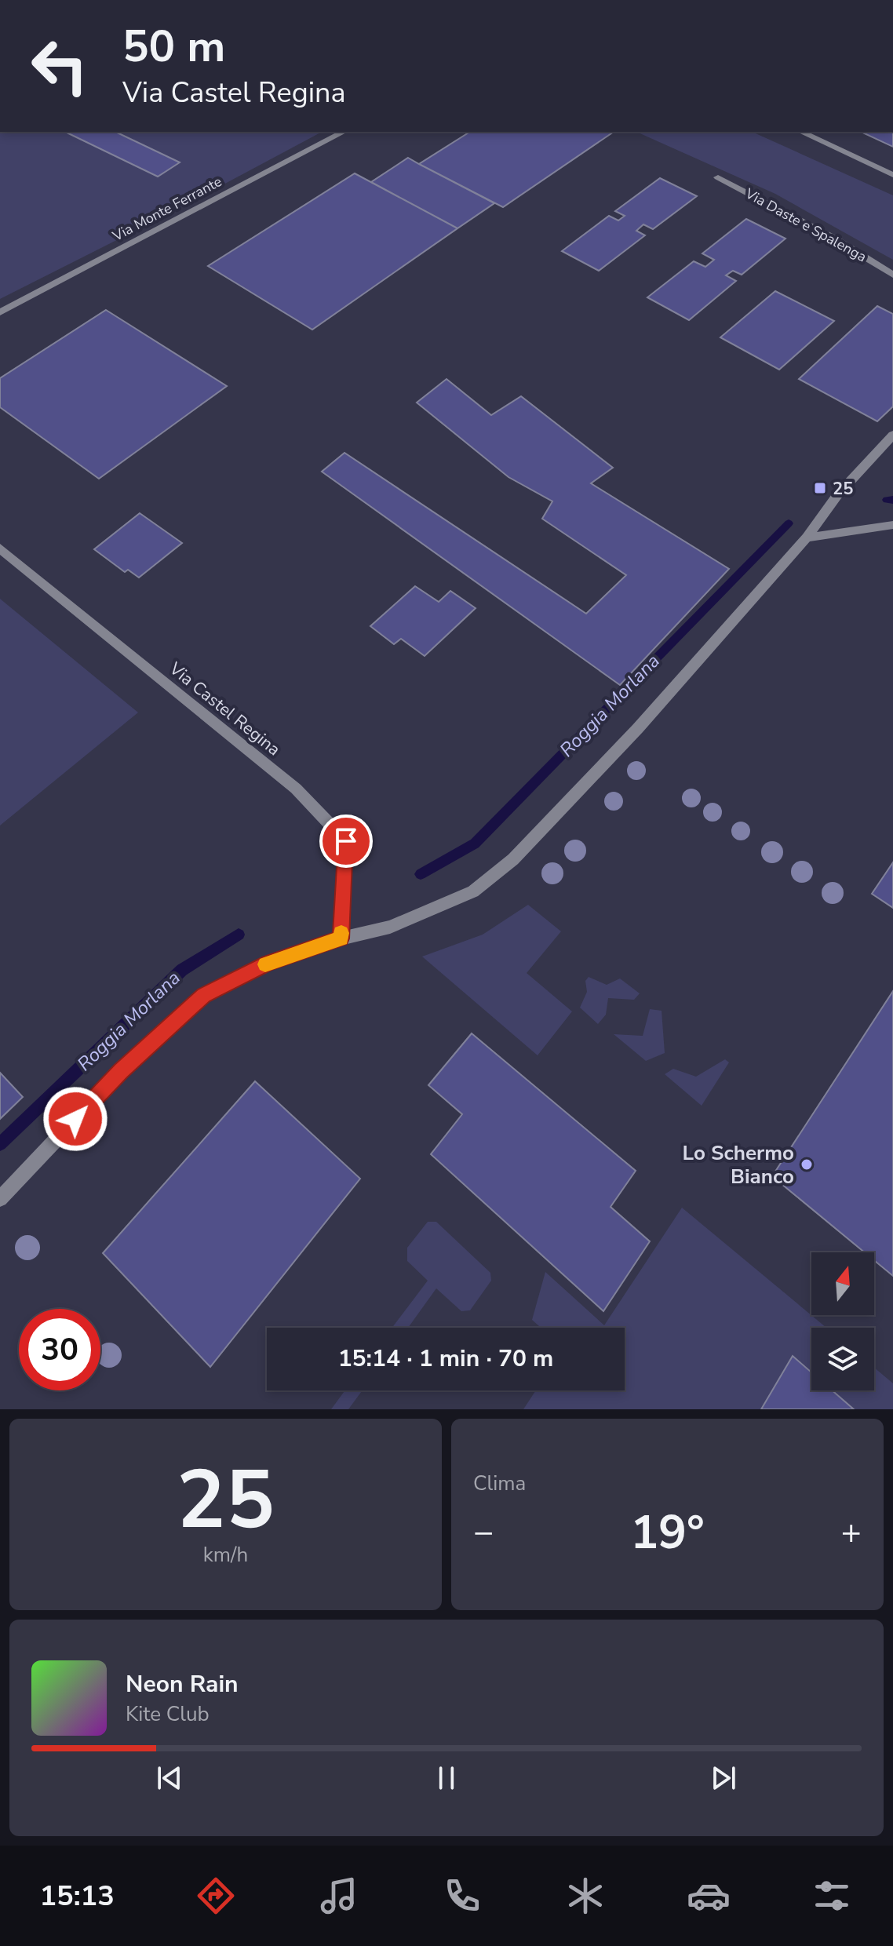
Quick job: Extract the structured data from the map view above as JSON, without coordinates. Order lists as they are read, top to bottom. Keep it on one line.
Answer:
{"streets":{"street":["Via Monte Ferrante","Via Daste e Spalenga","Via Castel Regina"]},"water":["Roggia Morlana"],"places":{"transit":["25"],"other":["Lo Schermo Bianco"]},"north":"top","page":{"turn":["50 m","Via Castel Regina"],"limit":"30","trip":"15:14 · 1 min · 70 m","tile":[["25","km/h"],"Clima"],"heat":["−","19°","+"],"song":["Neon Rain","Kite Club"],"tabs":"15:13"}}
